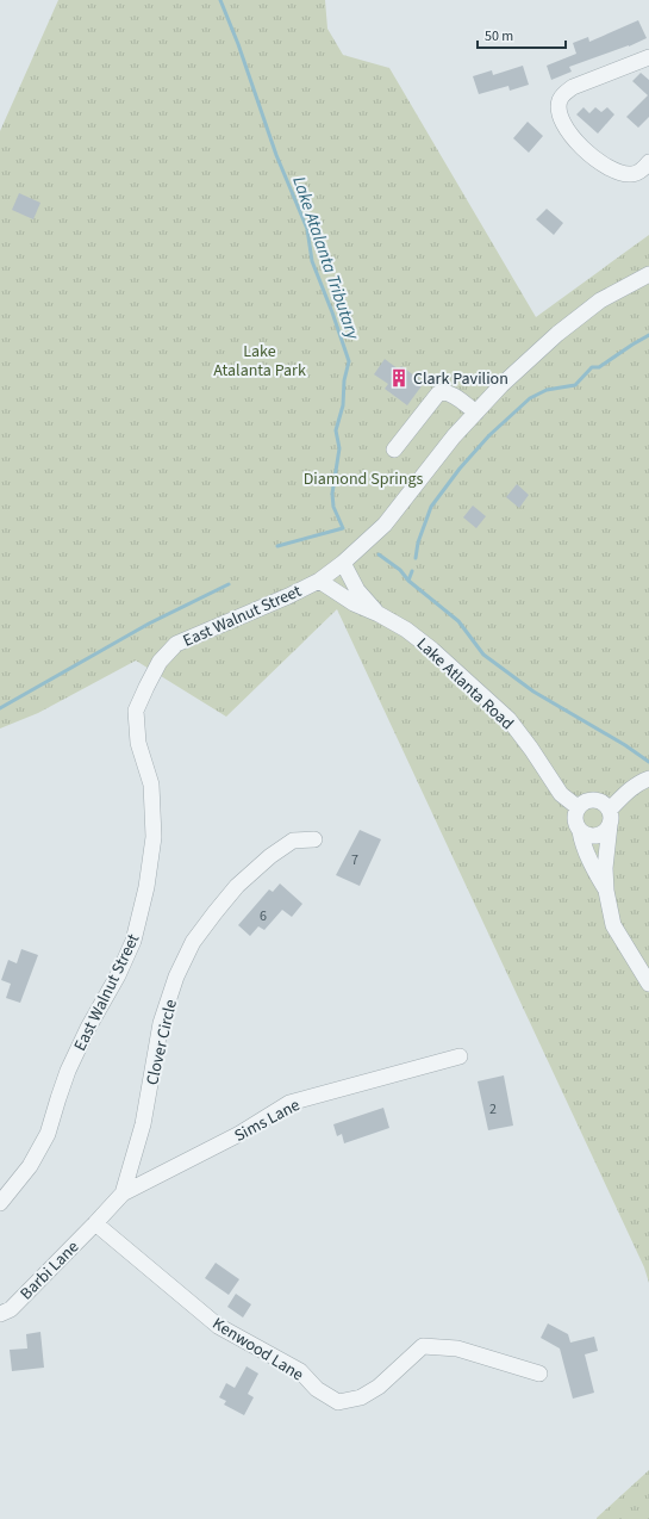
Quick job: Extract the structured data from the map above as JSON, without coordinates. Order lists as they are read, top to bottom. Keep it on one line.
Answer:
{"streets":{"street":["East Walnut Street","Lake Atlanta Road","Clover Circle","Sims Lane","Barbi Lane","Kenwood Lane"]},"crossings":[["East Walnut Street","Lake Atlanta Road"],["Clover Circle","Sims Lane"],["Sims Lane","Barbi Lane"],["Sims Lane","Kenwood Lane"],["Barbi Lane","Kenwood Lane"]],"water":["Lake Atalanta Tributary"],"parks":["Lake Atalanta Park","Diamond Springs"],"places":{"building":["Clark Pavilion"]},"house_numbers":["7","6","2"],"scale_bar":"50 m"}
